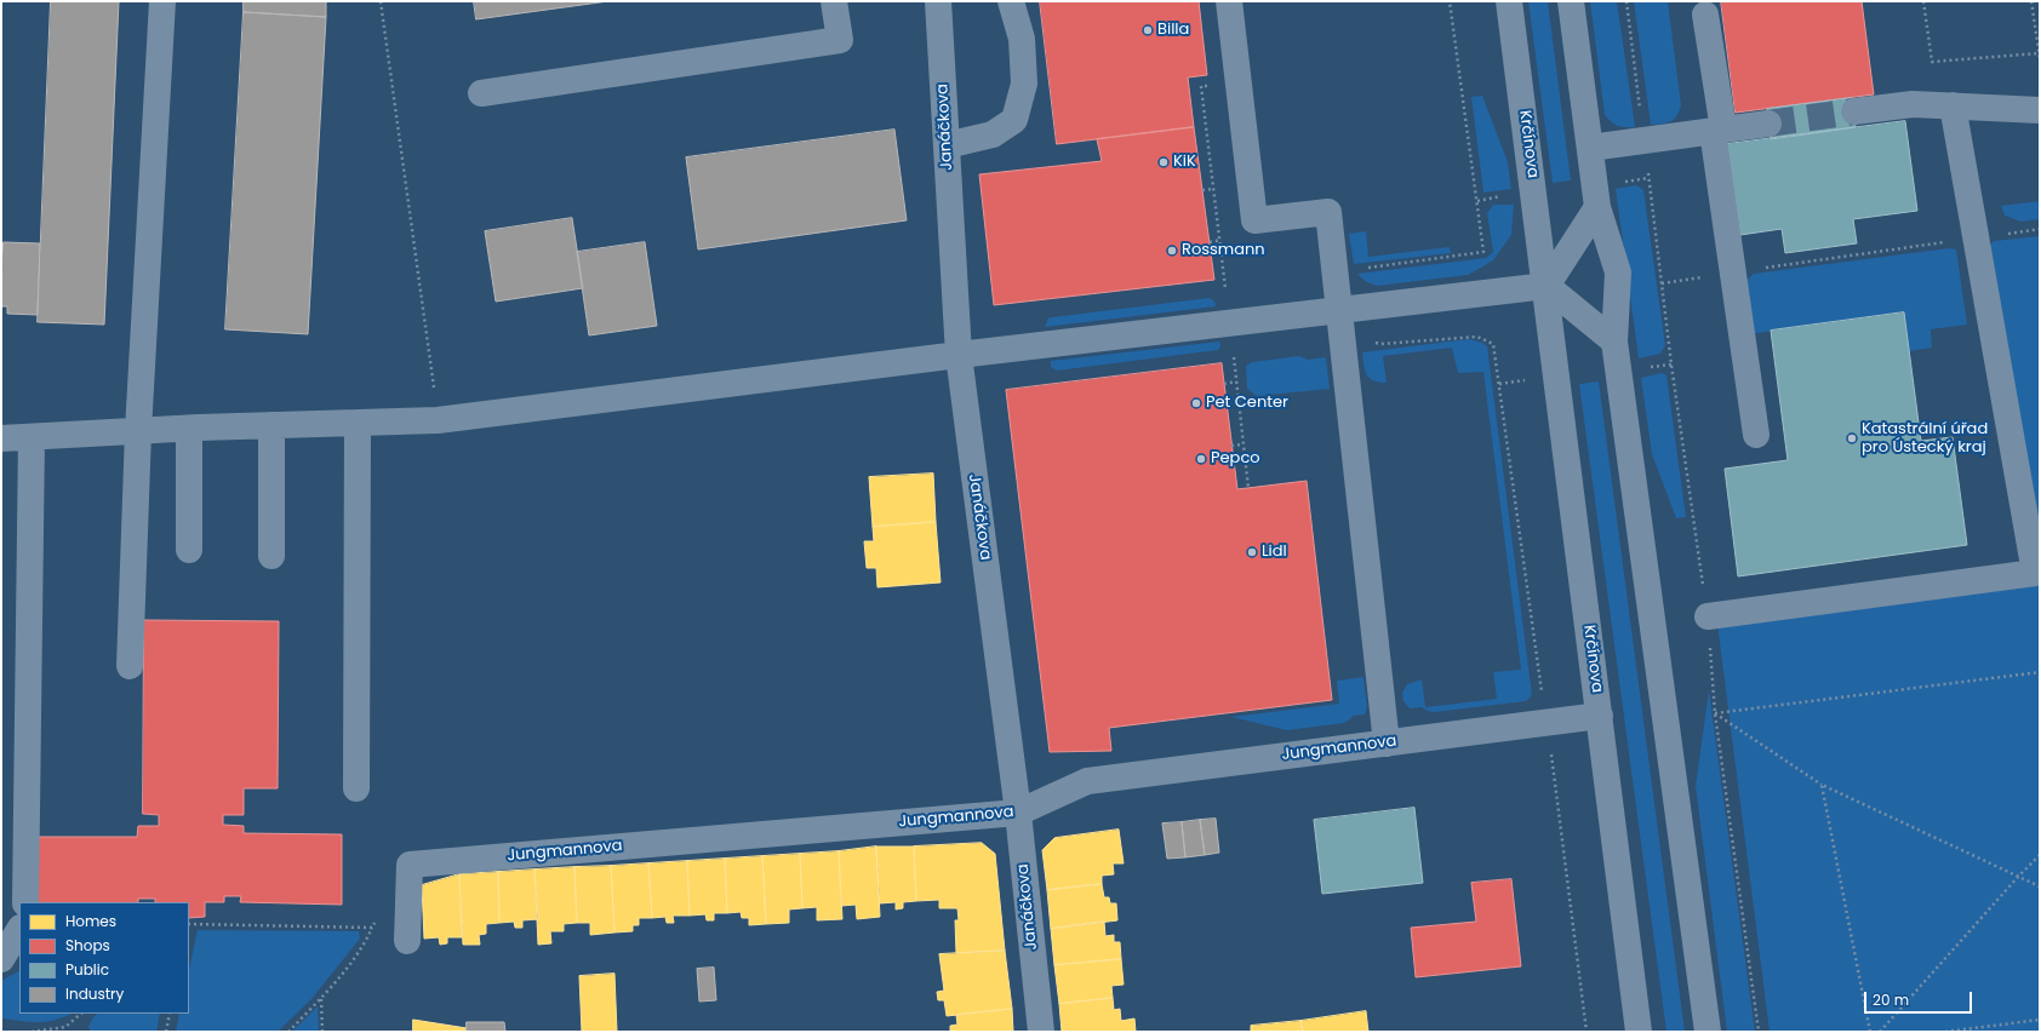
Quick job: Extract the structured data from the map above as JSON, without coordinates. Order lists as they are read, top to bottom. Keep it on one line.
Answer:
{"streets":{"street":["Janáčkova","Krčínova","Jungmannova"]},"crossings":[["Janáčkova","Jungmannova"],["Krčínova","Jungmannova"]],"places":["Billa","KiK","Rossmann","Pet Center","Katastrální úřad pro Ústecký kraj","Pepco","Lidl"],"legend":["Homes","Shops","Public","Industry"],"scale_bar":"20 m"}
